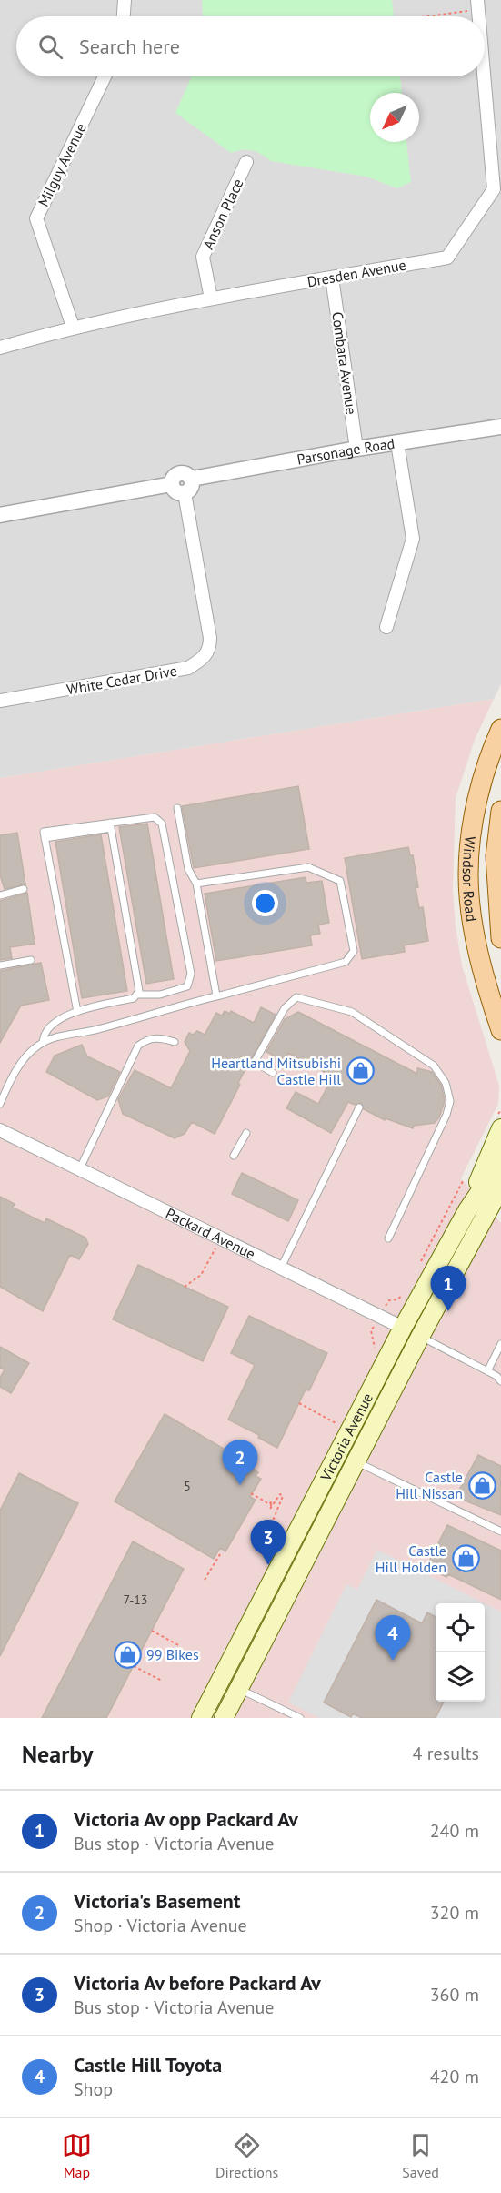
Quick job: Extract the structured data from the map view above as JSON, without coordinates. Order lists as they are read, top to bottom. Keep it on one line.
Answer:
{"streets":{"main road":["Windsor Road","Packard Avenue","Victoria Avenue"],"street":["Milguy Avenue","Anson Place","Dresden Avenue","Combara Avenue","Parsonage Road","White Cedar Drive"]},"crossings":[["Milguy Avenue","Dresden Avenue"],["Anson Place","Dresden Avenue"],["Dresden Avenue","Combara Avenue"],["Combara Avenue","Parsonage Road"],["Parsonage Road","White Cedar Drive"],["Packard Avenue","Victoria Avenue"]],"places":{"shop":["Heartland Mitsubishi Castle Hill","Castle Hill Nissan","Castle Hill Holden","99 Bikes"]},"house_numbers":["5","7-13"],"north":"bottom left","page":{"search":"Search here","pins":["1","2","3","4"],"heading":["Nearby","4 results"],"list":[{"mark":"1","name":"Victoria Av opp Packard Av","note":"Bus stop · Victoria Avenue","value":"240 m"},{"mark":"2","name":"Victoria's Basement","note":"Shop · Victoria Avenue","value":"320 m"},{"mark":"3","name":"Victoria Av before Packard Av","note":"Bus stop · Victoria Avenue","value":"360 m"},{"mark":"4","name":"Castle Hill Toyota","note":"Shop","value":"420 m"}],"nav":["Map","Directions","Saved"]}}
